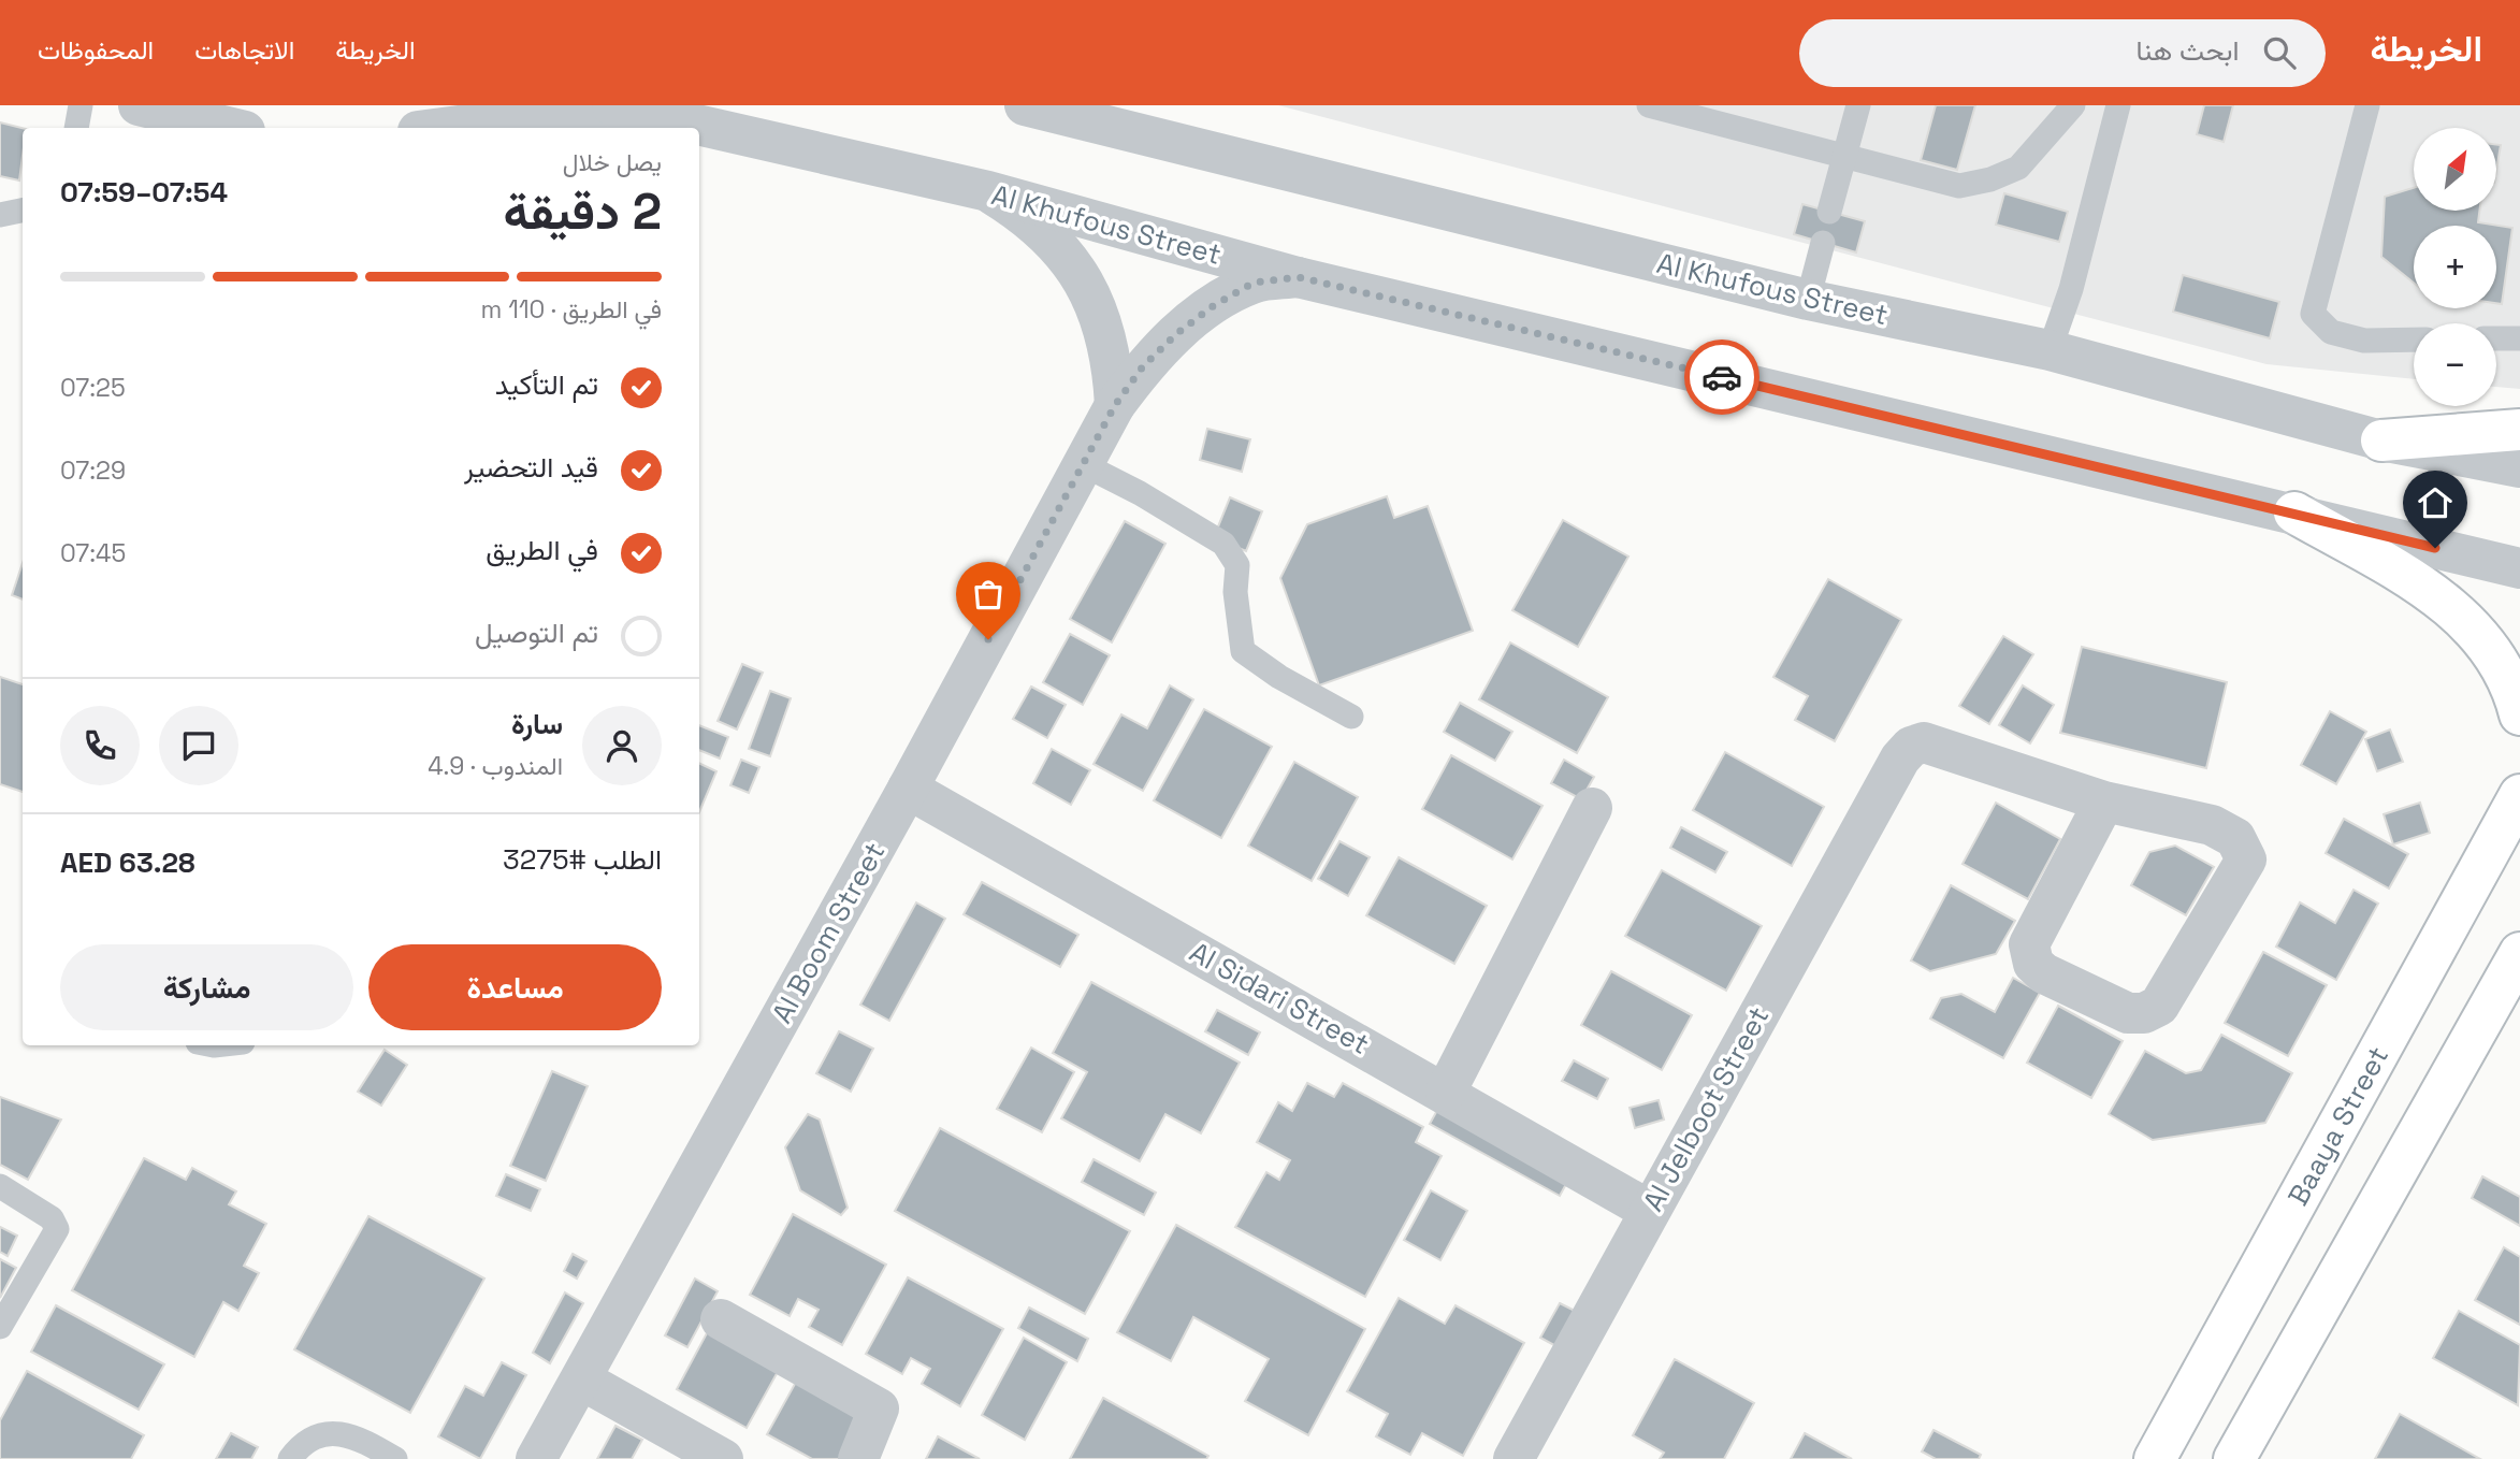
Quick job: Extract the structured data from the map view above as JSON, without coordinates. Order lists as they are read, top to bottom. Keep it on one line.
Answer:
{"streets":{"main road":["Baaya Street"],"street":["Al Khufous Street","Al Boom Street","Al Sidari Street","Al Jelboot Street"]},"crossings":[["Al Khufous Street","Al Boom Street"],["Al Boom Street","Al Sidari Street"],["Al Sidari Street","Al Jelboot Street"]],"north":"top right","page":{"header":"الخريطة","search":"ابحث هنا","nav":["الخريطة","الاتجاهات","المحفوظات"],"map_buttons":["+","−"],"heading":["2 دقيقة","يصل خلال","07:54–07:59"],"panel":["سارة","المندوب · 4.9","الطلب #3275","AED 63.28"],"bar":"في الطريق · 110 m","list":[["تم التأكيد","07:25"],["قيد التحضير","07:29"],["في الطريق","07:45"],"تم التوصيل"],"buttons":["مساعدة","مشاركة"]}}
